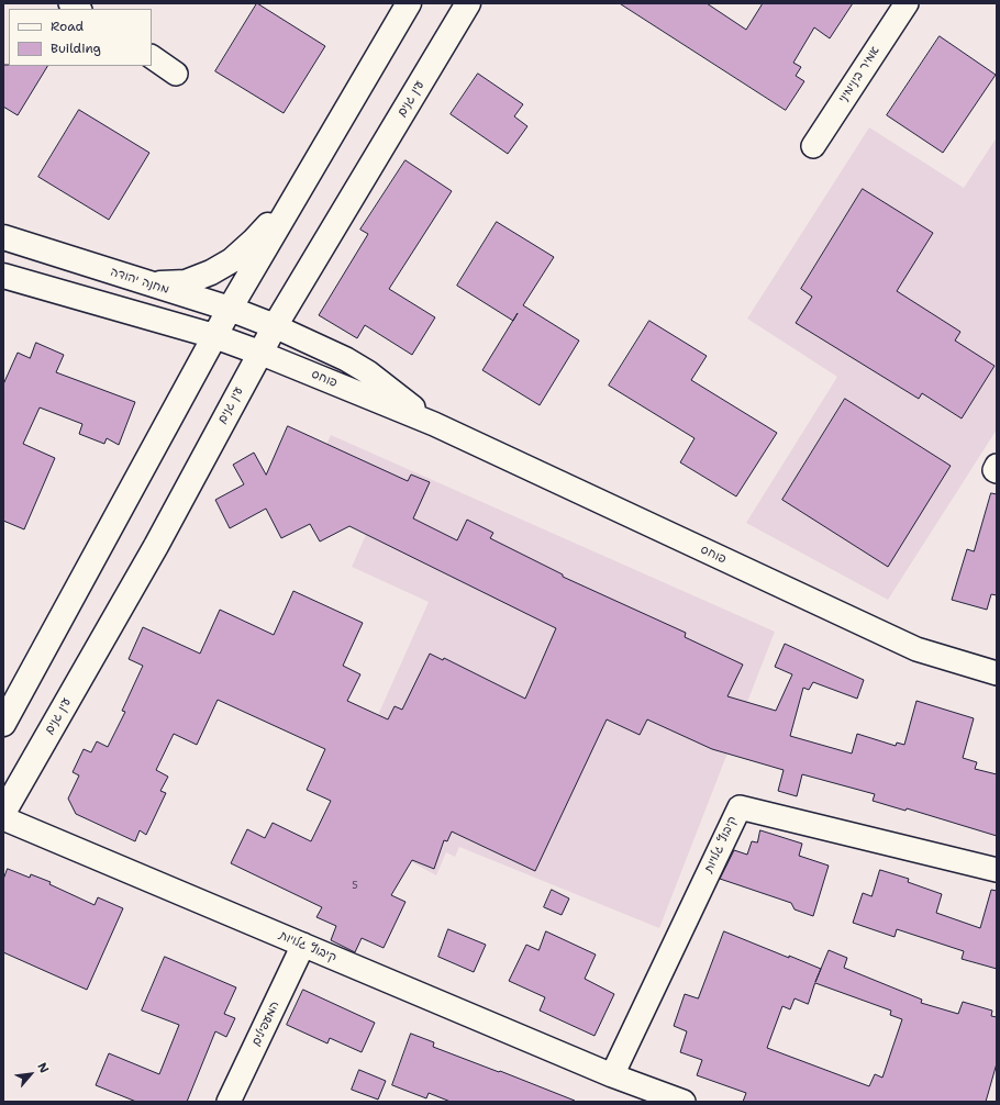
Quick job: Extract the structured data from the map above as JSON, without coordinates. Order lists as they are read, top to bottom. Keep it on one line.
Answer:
{"streets":{"main road":["עין גנים","מחנה יהודה","פוחס"],"street":["אמיר בינימיני","קיבוץ גלויות","המעפילים"]},"crossings":[["עין גנים","מחנה יהודה"],["עין גנים","פוחס"],["מחנה יהודה","פוחס"],["קיבוץ גלויות","המעפילים"]],"house_numbers":["5"],"legend":["Road","Building"],"north":"top right"}
